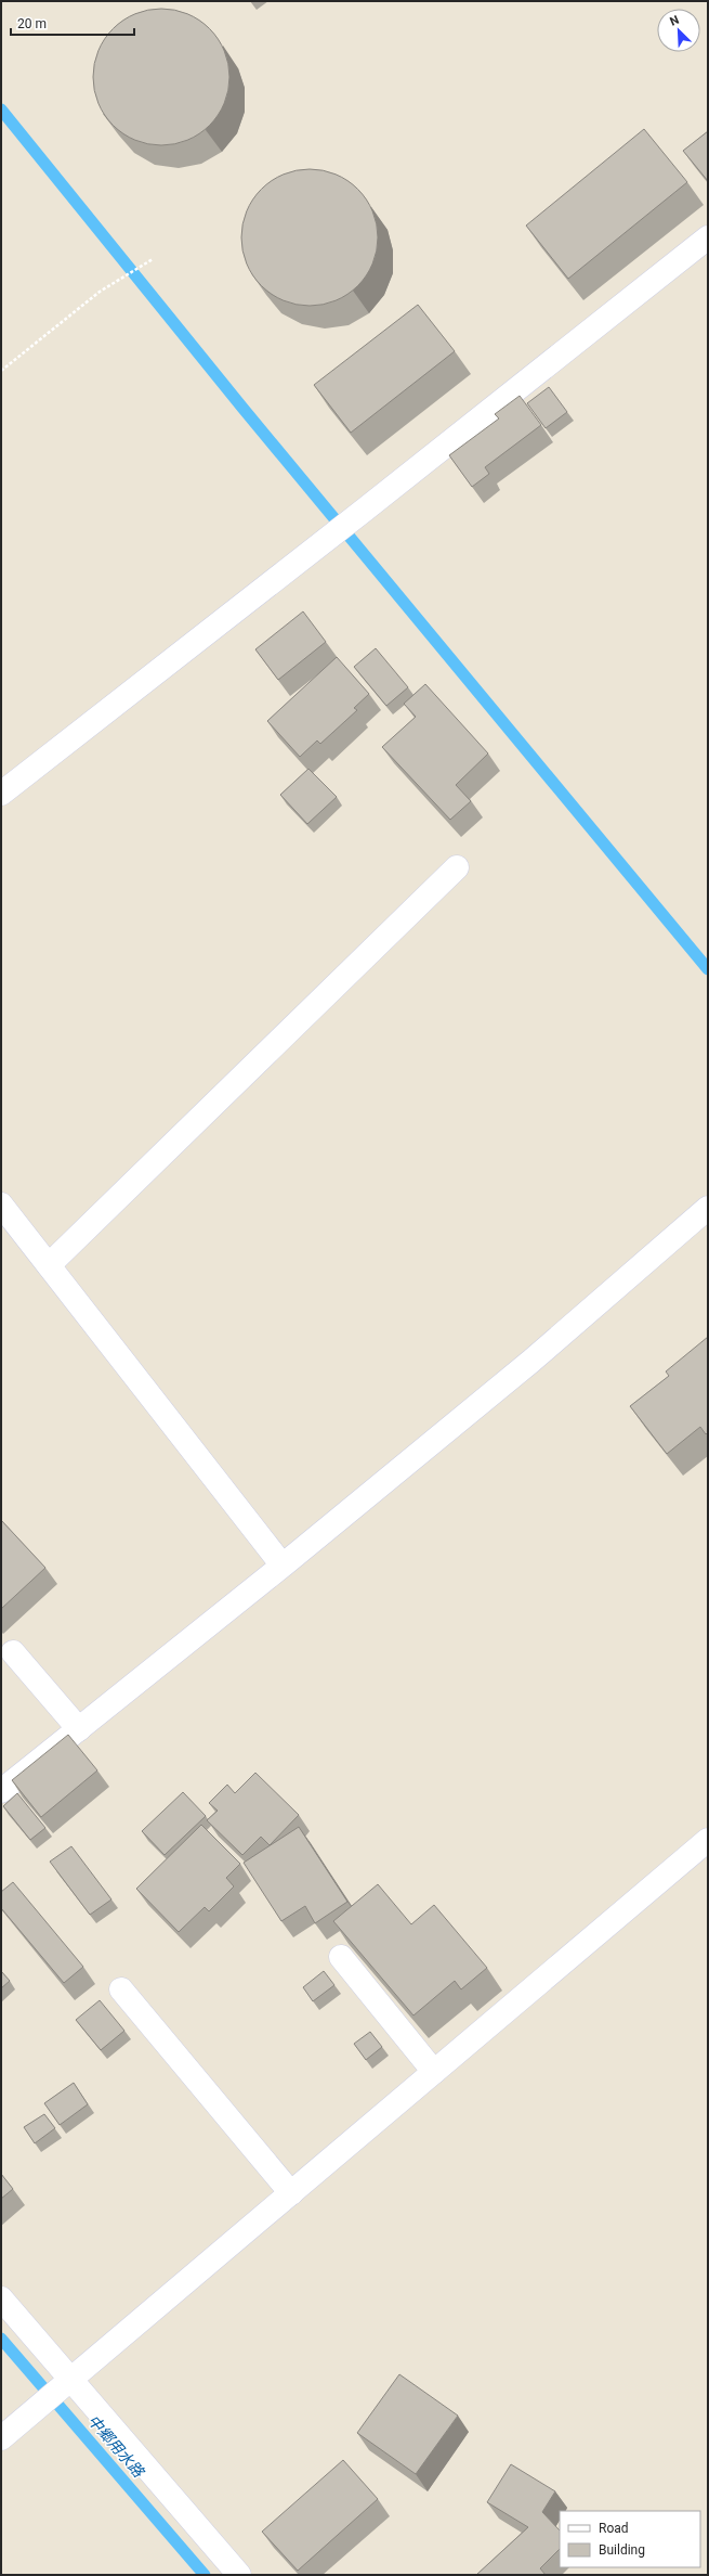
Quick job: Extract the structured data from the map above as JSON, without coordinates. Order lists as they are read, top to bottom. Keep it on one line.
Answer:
{"water":["中郷用水路"],"legend":["Road","Building"],"scale_bar":"20 m","north":"top left"}
